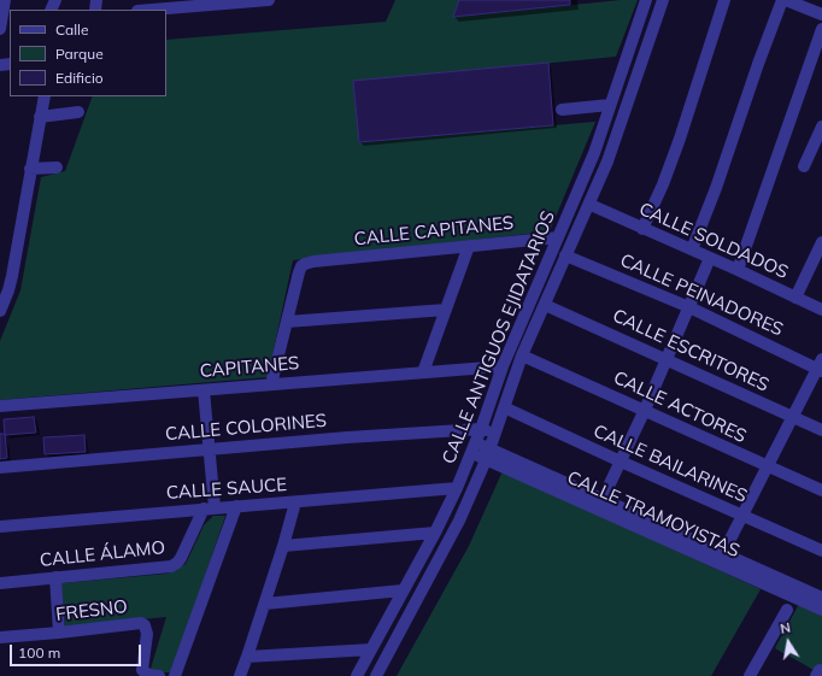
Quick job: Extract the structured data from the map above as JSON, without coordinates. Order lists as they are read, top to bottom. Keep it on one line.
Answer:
{"streets":{"street":["CALLE CAPITANES","CALLE SOLDADOS","CALLE PEINADORES","CALLE ANTIGUOS EJIDATARIOS","CALLE ESCRITORES","CAPITANES","CALLE ACTORES","CALLE COLORINES","CALLE BAILARINES","CALLE SAUCE","CALLE TRAMOYISTAS","CALLE ÁLAMO","FRESNO"]},"crossings":[["CALLE CAPITANES","CALLE ANTIGUOS EJIDATARIOS"],["CALLE SOLDADOS","CALLE ANTIGUOS EJIDATARIOS"],["CALLE PEINADORES","CALLE ANTIGUOS EJIDATARIOS"],["CALLE ANTIGUOS EJIDATARIOS","CALLE ESCRITORES"],["CALLE ANTIGUOS EJIDATARIOS","CAPITANES"],["CALLE ANTIGUOS EJIDATARIOS","CALLE ACTORES"],["CALLE ANTIGUOS EJIDATARIOS","CALLE COLORINES"],["CALLE ANTIGUOS EJIDATARIOS","CALLE BAILARINES"],["CALLE ANTIGUOS EJIDATARIOS","CALLE SAUCE"],["CALLE ANTIGUOS EJIDATARIOS","CALLE TRAMOYISTAS"],["CALLE SAUCE","CALLE ÁLAMO"]],"legend":["Calle","Parque","Edificio"],"scale_bar":"100 m","north":"top"}
